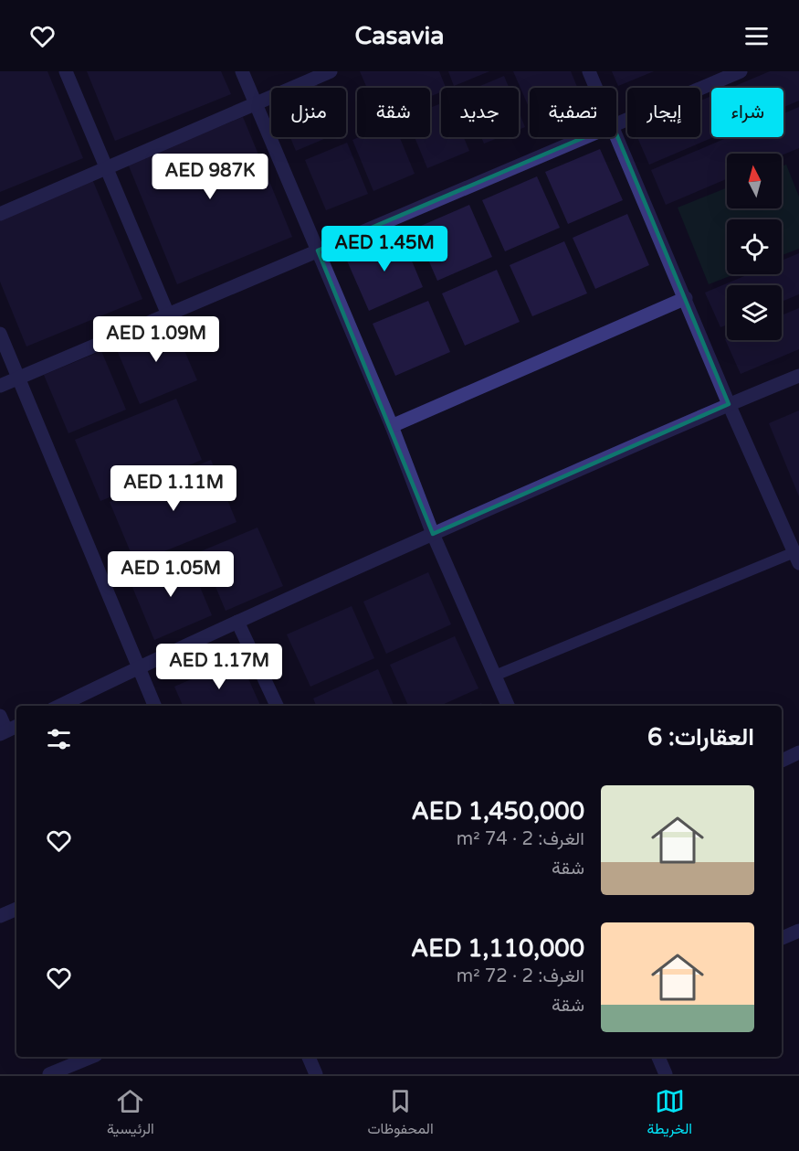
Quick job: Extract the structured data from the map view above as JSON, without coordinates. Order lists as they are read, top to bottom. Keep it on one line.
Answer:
{"north":"top","page":{"header":"Casavia","chip":["شراء","إيجار","تصفية","جديد","شقة","منزل"],"price":["AED 987K","AED 1.45M","AED 1.09M","AED 1.11M","AED 1.05M","AED 1.17M"],"heading":"العقارات: 6","list":[{"name":"AED 1,450,000","note":"الغرف: 2 · 74 m² · شقة"},{"name":"AED 1,110,000","note":"الغرف: 2 · 72 m² · شقة"}],"tabs":["الخريطة","المحفوظات","الرئيسية"]}}
